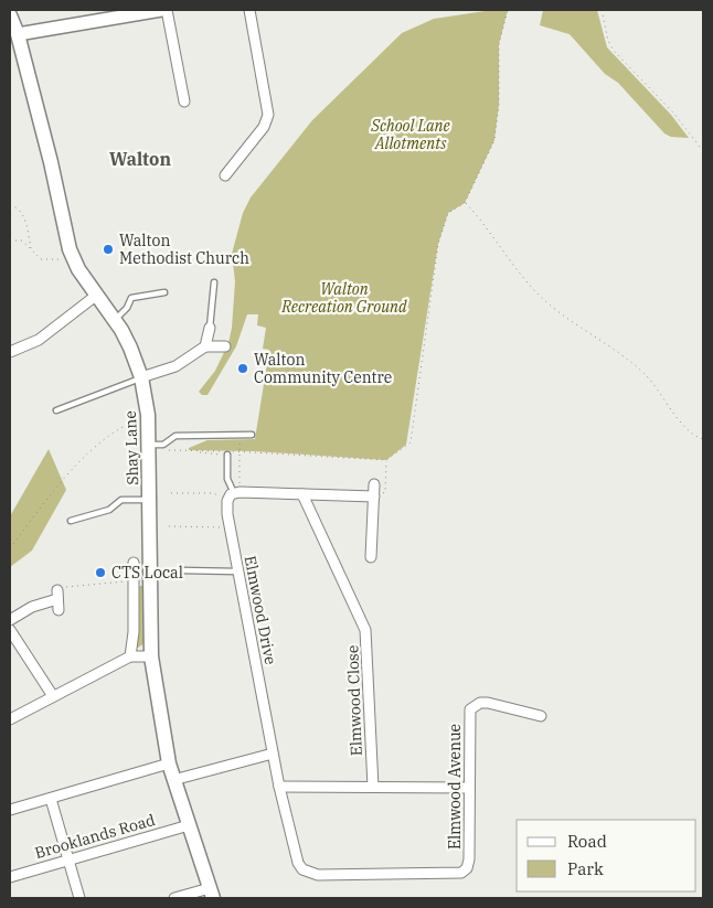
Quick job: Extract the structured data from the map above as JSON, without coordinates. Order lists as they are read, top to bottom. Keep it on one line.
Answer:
{"streets":{"main road":["Shay Lane"],"street":["Elmwood Drive","Elmwood Close","Elmwood Avenue","Brooklands Road"]},"crossings":[["Shay Lane","Brooklands Road"],["Elmwood Drive","Elmwood Avenue"]],"districts":["Walton"],"parks":["School Lane Allotments","Walton Recreation Ground"],"places":["Walton Methodist Church","Walton Community Centre","CTS Local"],"legend":["Road","Park"]}
